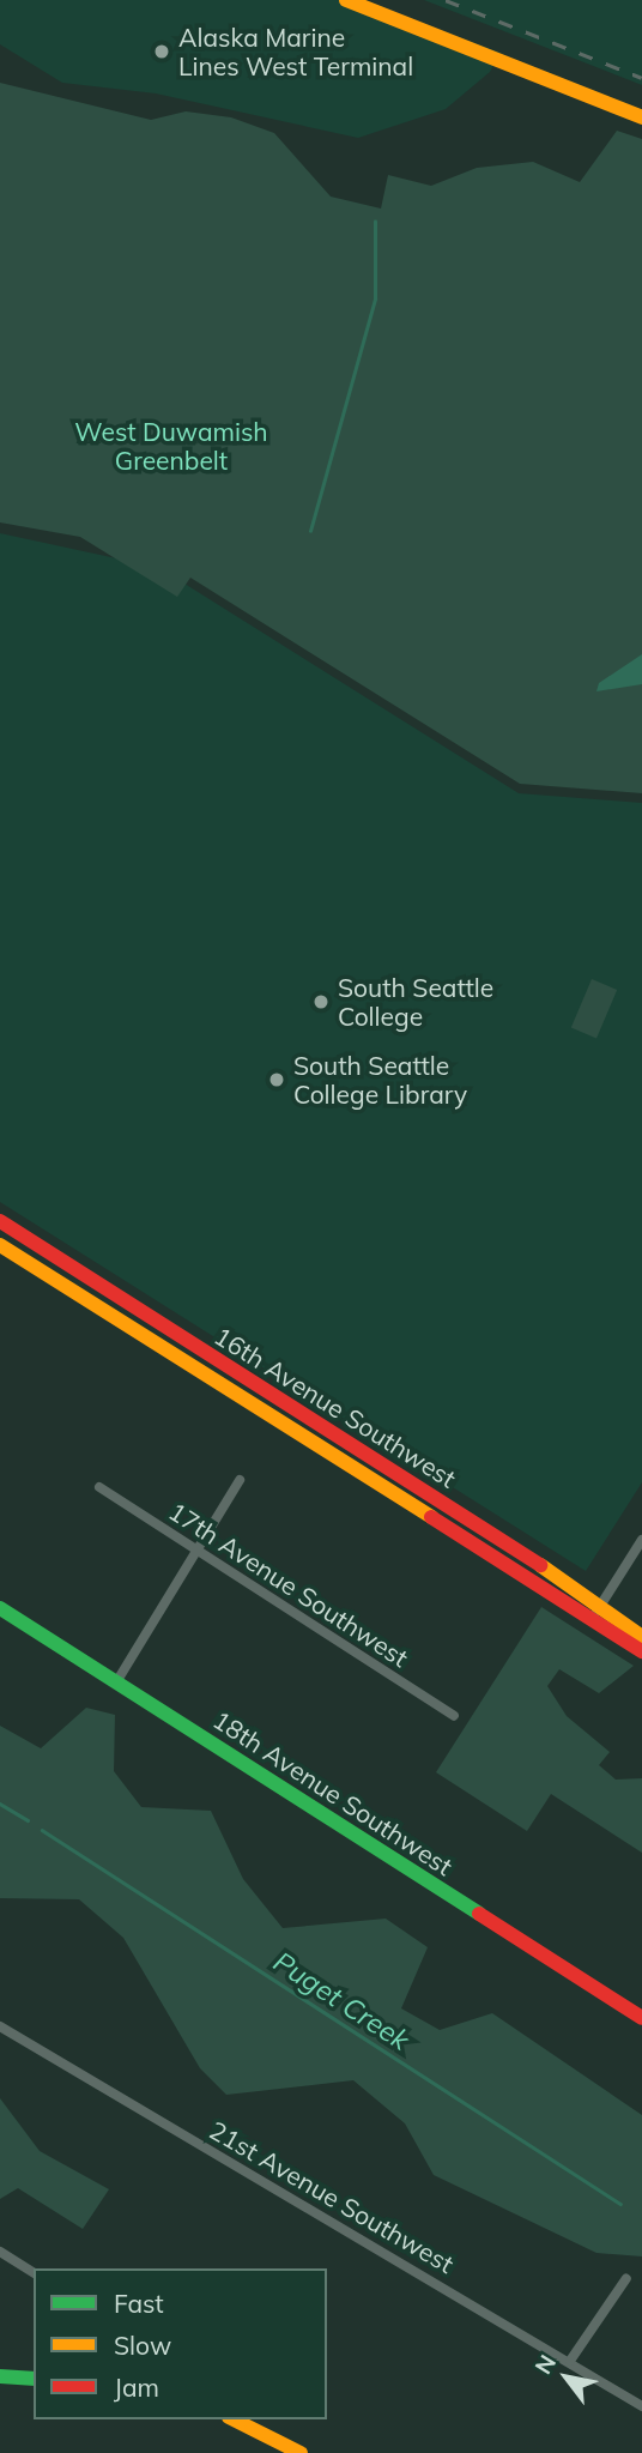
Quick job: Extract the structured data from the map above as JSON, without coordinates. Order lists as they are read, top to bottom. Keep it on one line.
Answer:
{"streets":{"street":["16th Avenue Southwest","17th Avenue Southwest","18th Avenue Southwest","21st Avenue Southwest"]},"water":["Puget Creek"],"parks":["West Duwamish Greenbelt"],"places":["Alaska Marine Lines West Terminal","South Seattle College","South Seattle College Library"],"legend":["Fast","Slow","Jam"],"north":"top left"}
